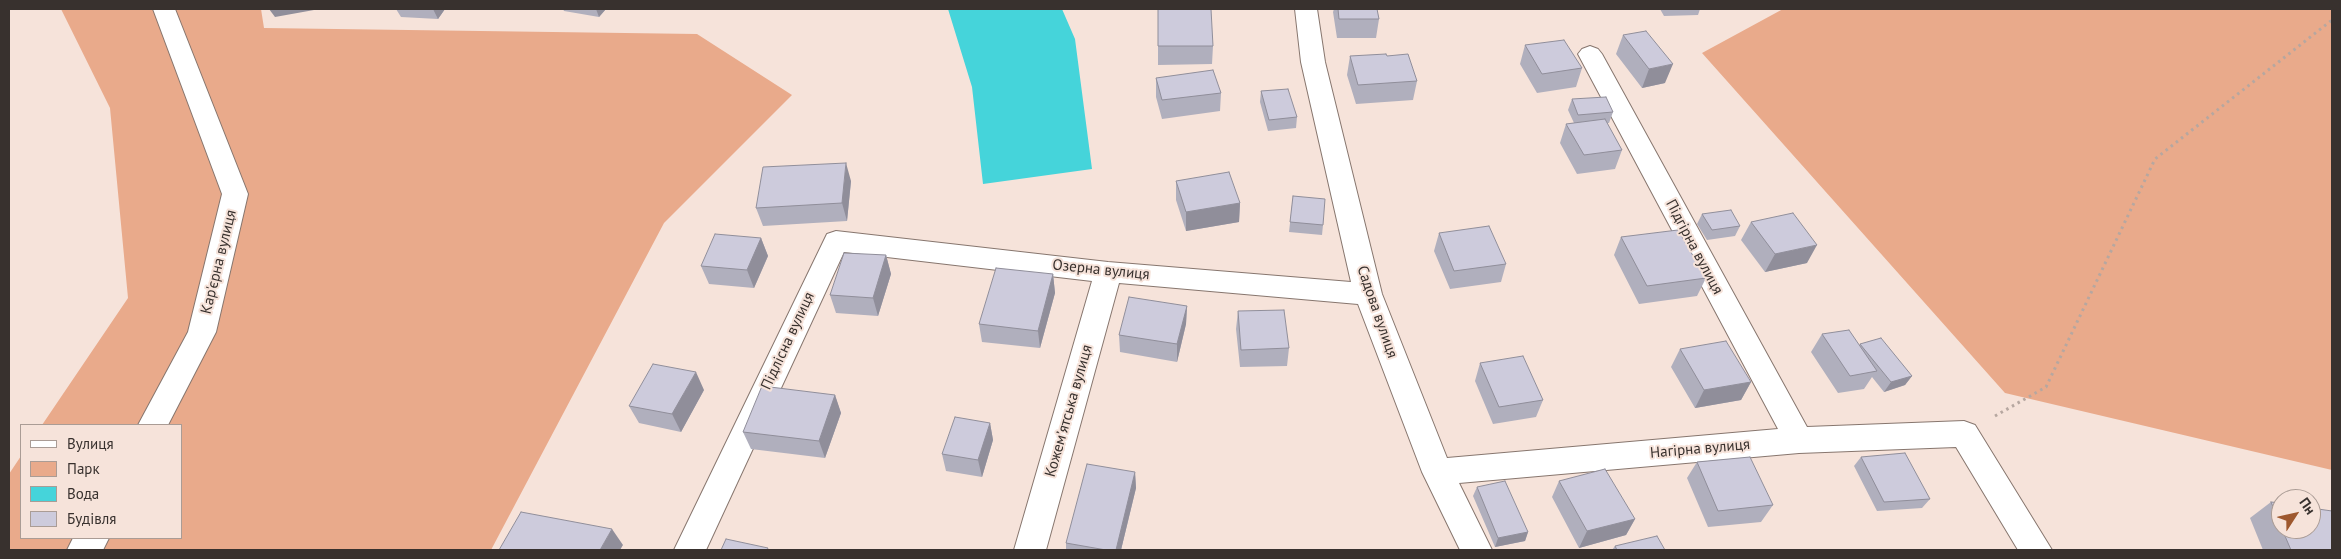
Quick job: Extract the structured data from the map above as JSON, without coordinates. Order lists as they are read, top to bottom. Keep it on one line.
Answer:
{"streets":{"street":["Підгірна вулиця","Кар'єрна вулиця","Озерна вулиця","Садова вулиця","Підлісна вулиця","Кожемʼятська вулиця","Нагірна вулиця"]},"crossings":[["Підгірна вулиця","Нагірна вулиця"],["Озерна вулиця","Садова вулиця"],["Озерна вулиця","Підлісна вулиця"],["Озерна вулиця","Кожемʼятська вулиця"],["Садова вулиця","Нагірна вулиця"]],"legend":["Вулиця","Парк","Вода","Будівля"],"north":"top right"}
